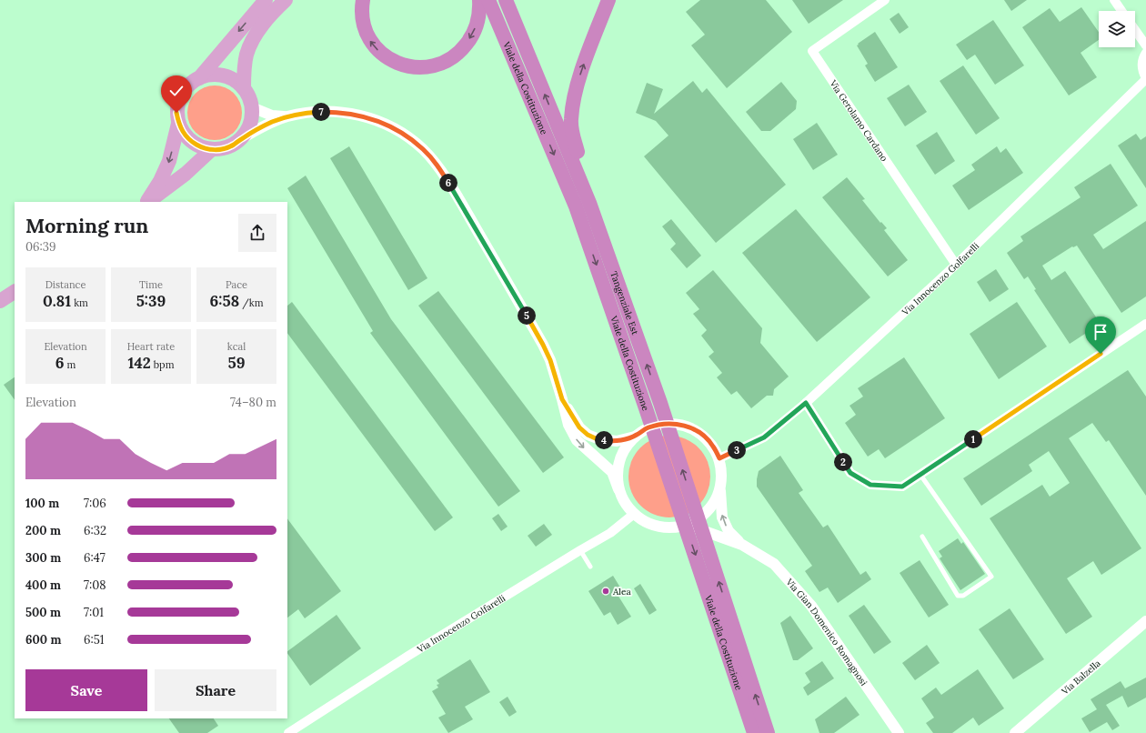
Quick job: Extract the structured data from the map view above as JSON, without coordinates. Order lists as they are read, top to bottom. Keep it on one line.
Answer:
{"streets":{"highway":["Viale della Costituzione","Tangenziale Est"],"street":["Via Gerolamo Cardano","Via Innocenzo Golfarelli","Via Gian Domenico Romagnosi","Via Balzella"]},"crossings":[["Viale della Costituzione","Tangenziale Est"],["Via Gerolamo Cardano","Via Innocenzo Golfarelli"],["Via Innocenzo Golfarelli","Via Gian Domenico Romagnosi"]],"one_way":["Tangenziale Est"],"places":["Alea"],"page":{"pins":["7","6","5","1","4","3","2"],"heading":["Morning run","06:39"],"stats":[["Distance","0.81 km"],["Time","5:39"],["Pace","6:58 /km"],["Elevation","6 m"],["Heart rate","142 bpm"],["kcal","59"]],"chart":["Elevation","74–80 m"],"list":[{"name":"100 m","note":"7:06"},{"name":"200 m","note":"6:32"},{"name":"300 m","note":"6:47"},{"name":"400 m","note":"7:08"},{"name":"500 m","note":"7:01"},{"name":"600 m","note":"6:51"}],"buttons":["Save","Share"]}}
